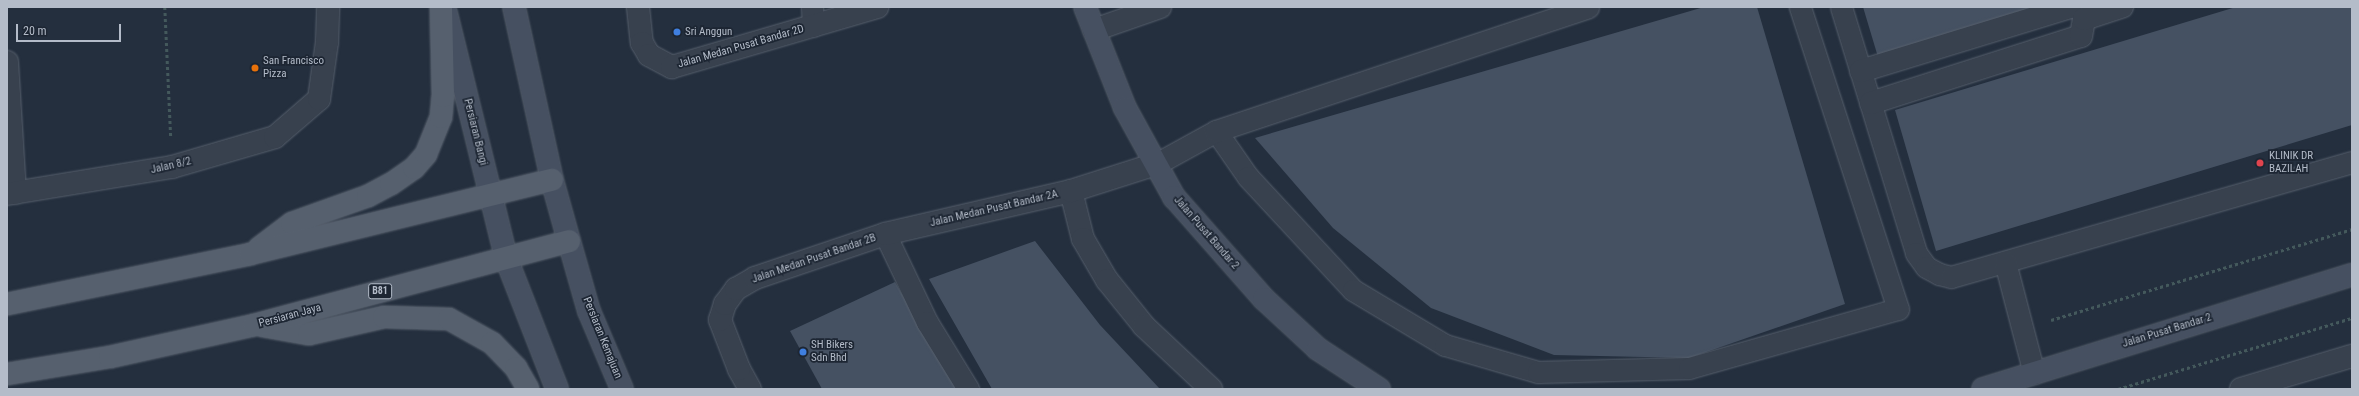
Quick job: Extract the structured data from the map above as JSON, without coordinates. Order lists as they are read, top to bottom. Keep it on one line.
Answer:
{"streets":{"main road":["B81","Persiaran Jaya"],"street":["Jalan Medan Pusat Bandar 2D","Persiaran Bangi","Jalan 8/2","Jalan Medan Pusat Bandar 2A","Jalan Pusat Bandar 2","Jalan Medan Pusat Bandar 2B","Persiaran Kemajuan"]},"crossings":[["Persiaran Bangi","Persiaran Jaya"],["Jalan Medan Pusat Bandar 2A","Jalan Medan Pusat Bandar 2B"],["Persiaran Jaya","Persiaran Kemajuan"]],"places":["Sri Anggun","San Francisco Pizza","KLINIK DR BAZILAH","SH Bikers Sdn Bhd"],"scale_bar":"20 m"}
